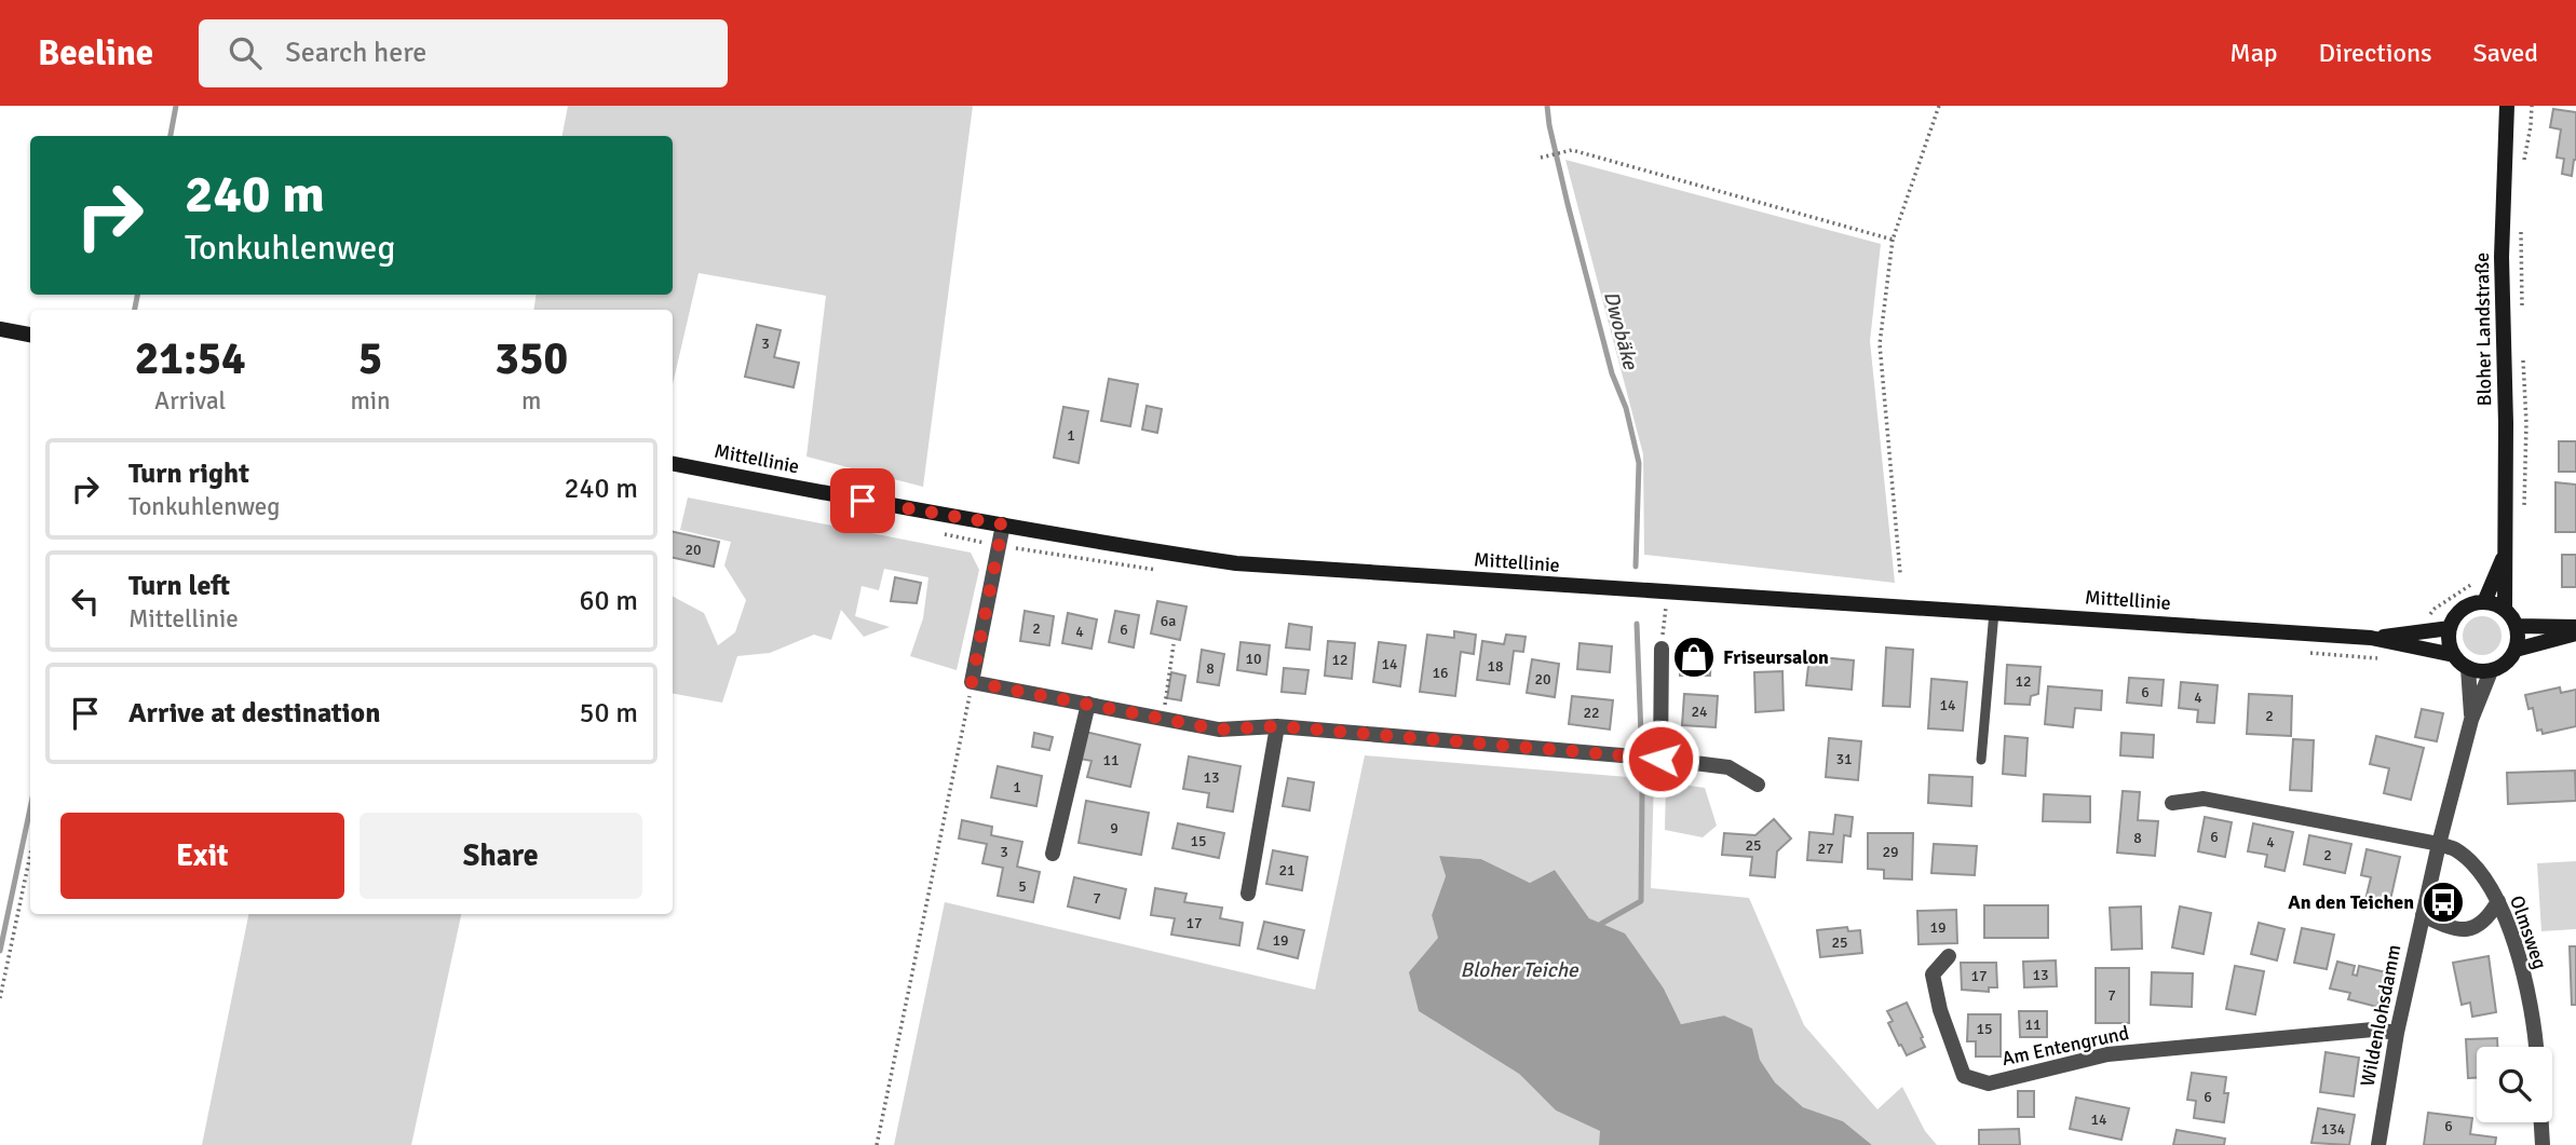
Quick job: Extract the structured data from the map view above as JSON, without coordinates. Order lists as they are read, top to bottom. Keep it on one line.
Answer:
{"streets":{"street":["Bloher Landstraße","Mittellinie","Olmsweg","Wildenlohsdamm","Am Entengrund"]},"crossings":[["Bloher Landstraße","Mittellinie"],["Bloher Landstraße","Wildenlohsdamm"],["Mittellinie","Wildenlohsdamm"],["Olmsweg","Wildenlohsdamm"],["Wildenlohsdamm","Am Entengrund"]],"water":["Dwobäke","Bloher Teiche"],"places":{"shop":["Friseursalon"],"bus stop":["An den Teichen"]},"house_numbers":["3","1","20","6a","2","6","4","10","12","14","18","8","16","20","12","6","4","14","24","22","2","31","11","13","1","9","6","8","15","4","25","27","3","29","2","21","5","7","17","19","19","25","13","17","7","11","15","6","14","6","134"],"page":{"header":"Beeline","search":"Search here","nav":["Map","Directions","Saved"],"turn":["240 m","Tonkuhlenweg"],"eta":["21:54","Arrival","5","min","350","m"],"list":[{"name":"Turn right","note":"Tonkuhlenweg","value":"240 m"},{"name":"Turn left","note":"Mittellinie","value":"60 m"},{"name":"Arrive at destination","value":"50 m"}],"buttons":["Exit","Share"]}}
